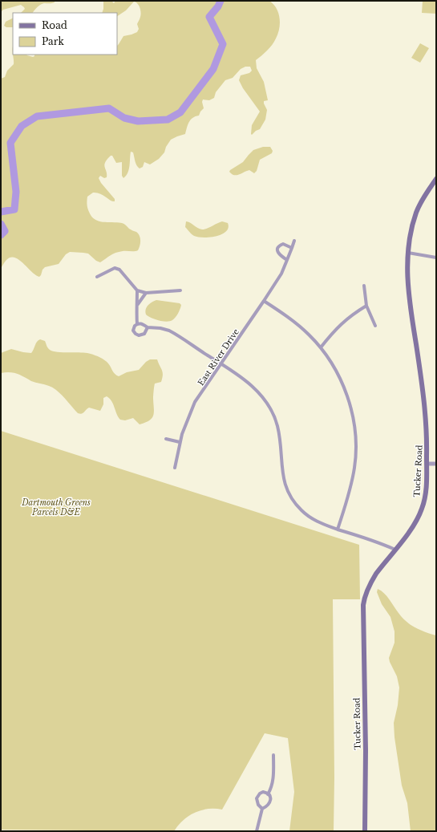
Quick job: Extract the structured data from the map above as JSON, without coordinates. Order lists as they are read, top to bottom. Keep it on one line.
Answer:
{"streets":{"main road":["Tucker Road"],"street":["East River Drive"]},"parks":["Dartmouth Greens Parcels D&E"],"legend":["Road","Park"]}
